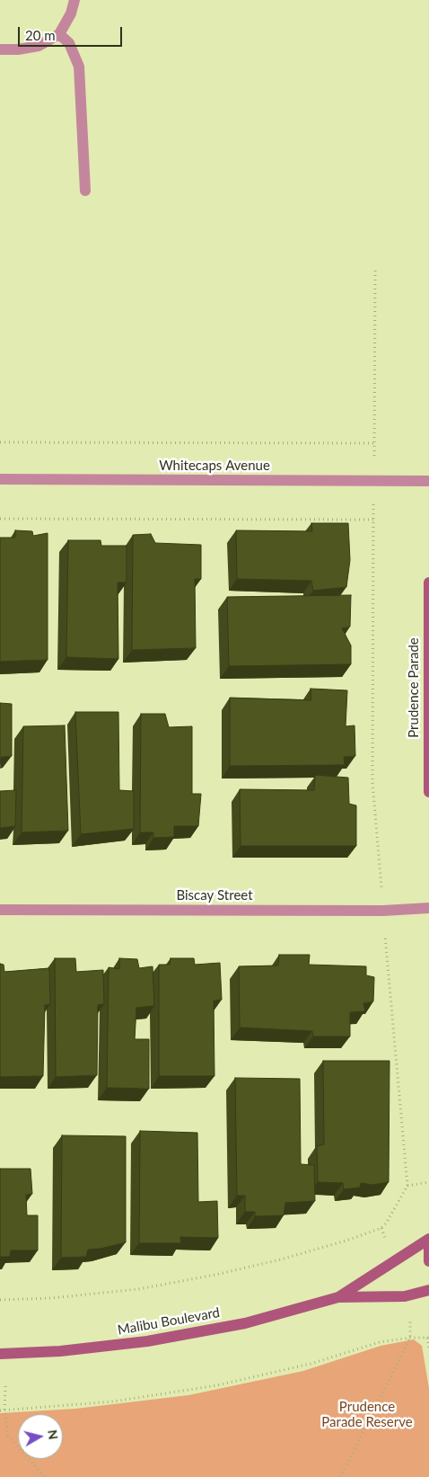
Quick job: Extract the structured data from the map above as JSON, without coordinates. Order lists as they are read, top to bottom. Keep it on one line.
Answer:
{"streets":{"street":["Whitecaps Avenue","Prudence Parade","Biscay Street","Malibu Boulevard"]},"parks":["Prudence Parade Reserve"],"scale_bar":"20 m","north":"right"}
